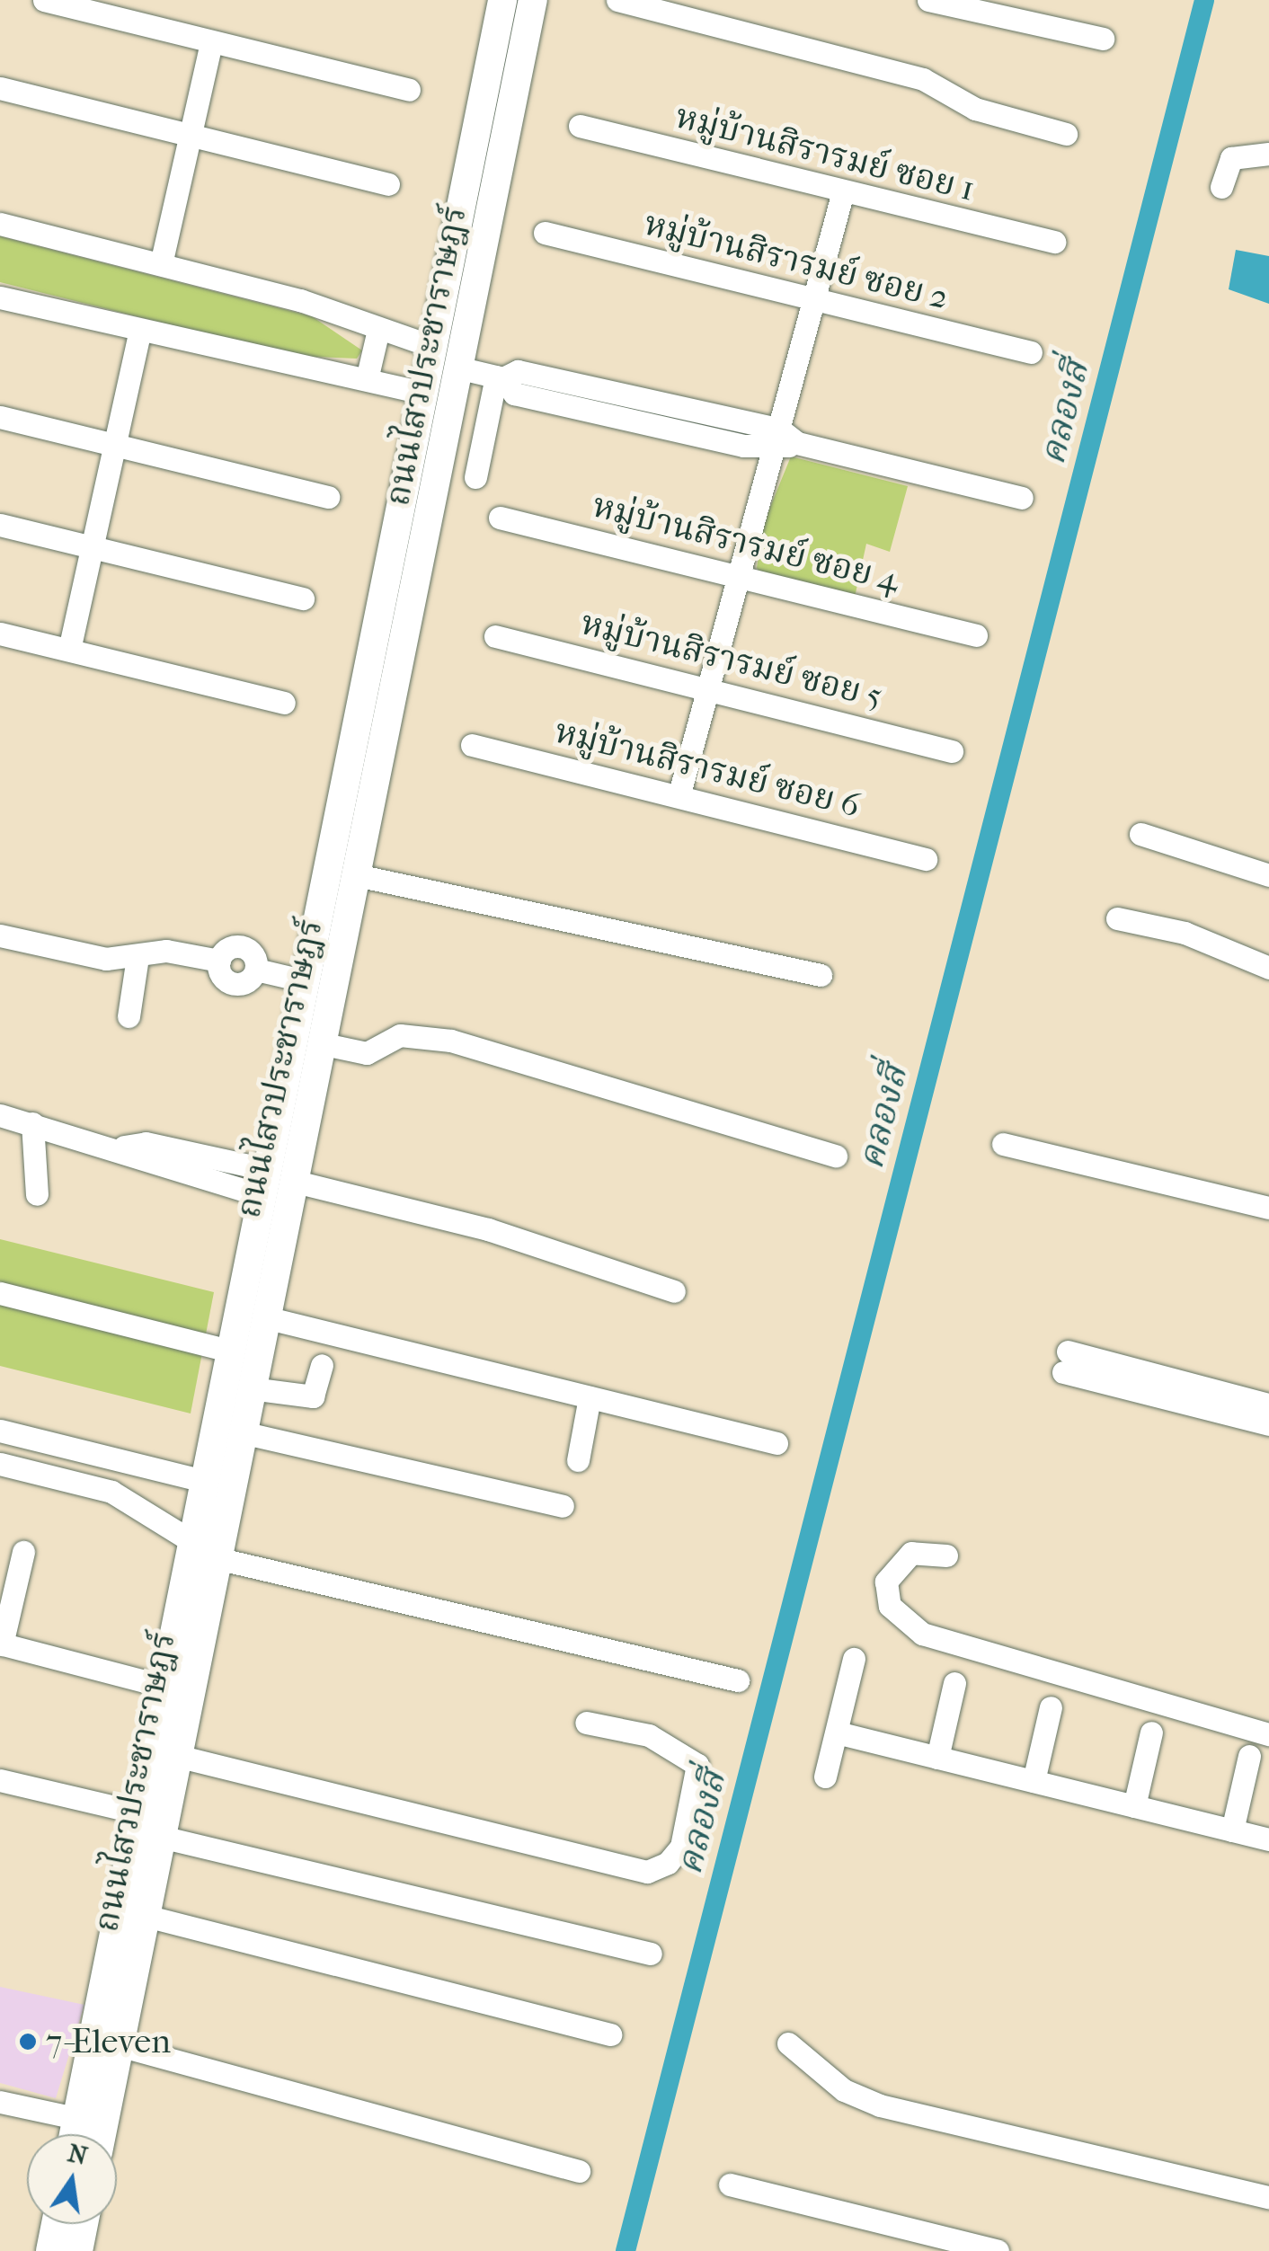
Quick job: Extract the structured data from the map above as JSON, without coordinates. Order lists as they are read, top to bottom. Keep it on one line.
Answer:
{"streets":{"main road":["ถนนไสวประชาราษฎร์"],"street":["หมู่บ้านสิรารมย์ ซอย 1","หมู่บ้านสิรารมย์ ซอย 2","หมู่บ้านสิรารมย์ ซอย 4","หมู่บ้านสิรารมย์ ซอย 5","หมู่บ้านสิรารมย์ ซอย 6"]},"water":["คลองสี่"],"places":["7-Eleven"],"north":"top"}
